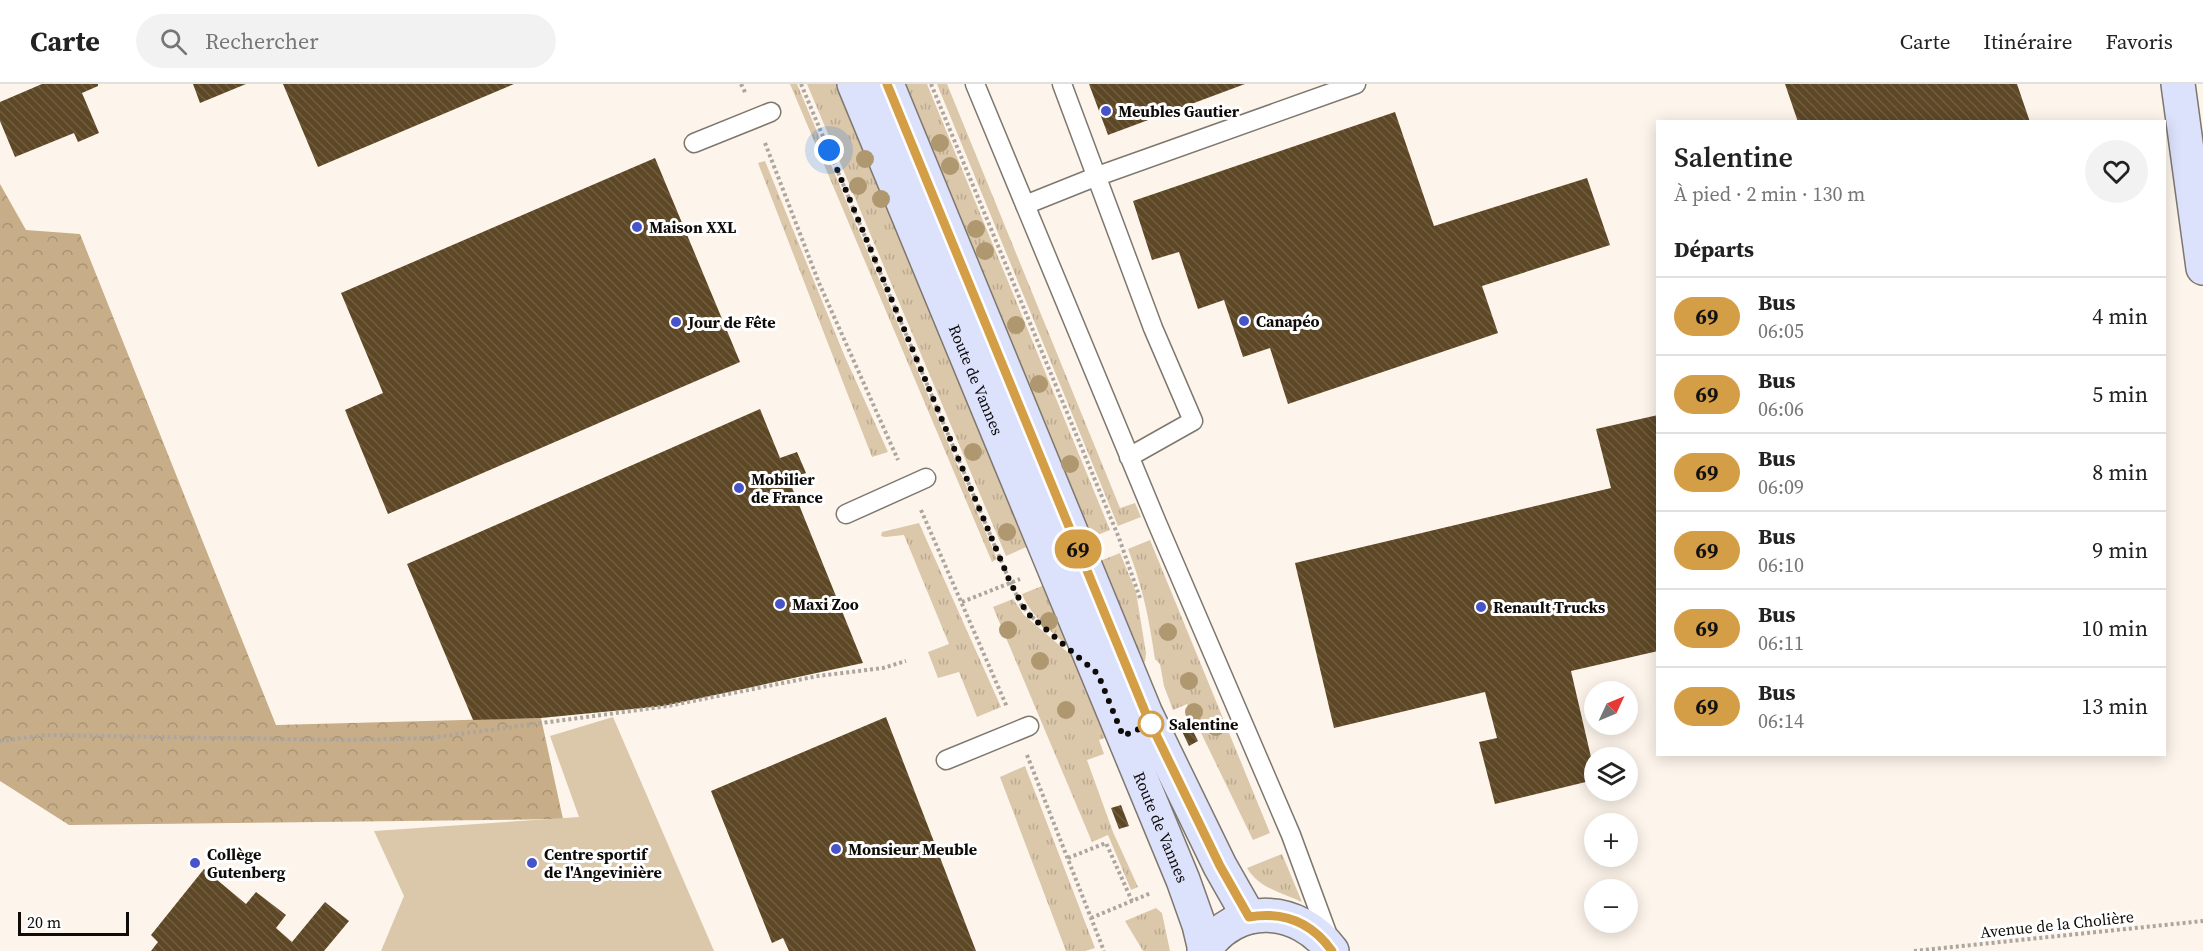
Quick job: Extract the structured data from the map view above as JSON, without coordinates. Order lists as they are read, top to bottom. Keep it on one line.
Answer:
{"streets":{"main road":["Route de Vannes"],"path":["Avenue de la Cholière"]},"places":["Meubles Gautier","Maison XXL","Canapéo","Jour de Fête","Mobilier de France","Maxi Zoo","Renault Trucks","Salentine","Monsieur Meuble","Collège Gutenberg","Centre sportif de l'Angevinière"],"lines":["bus line 69"],"scale_bar":"20 m","north":"top right","page":{"header":"Carte","search":"Rechercher","nav":["Carte","Itinéraire","Favoris"],"on_map":"69","heading":[["Salentine","À pied · 2 min · 130 m"],"Départs"],"list":[{"mark":"69","name":"Bus","note":"06:05","value":"4 min"},{"mark":"69","name":"Bus","note":"06:06","value":"5 min"},{"mark":"69","name":"Bus","note":"06:09","value":"8 min"},{"mark":"69","name":"Bus","note":"06:10","value":"9 min"},{"mark":"69","name":"Bus","note":"06:11","value":"10 min"},{"mark":"69","name":"Bus","note":"06:14","value":"13 min"}],"map_buttons":["+","−"],"scale":"20 m"}}
